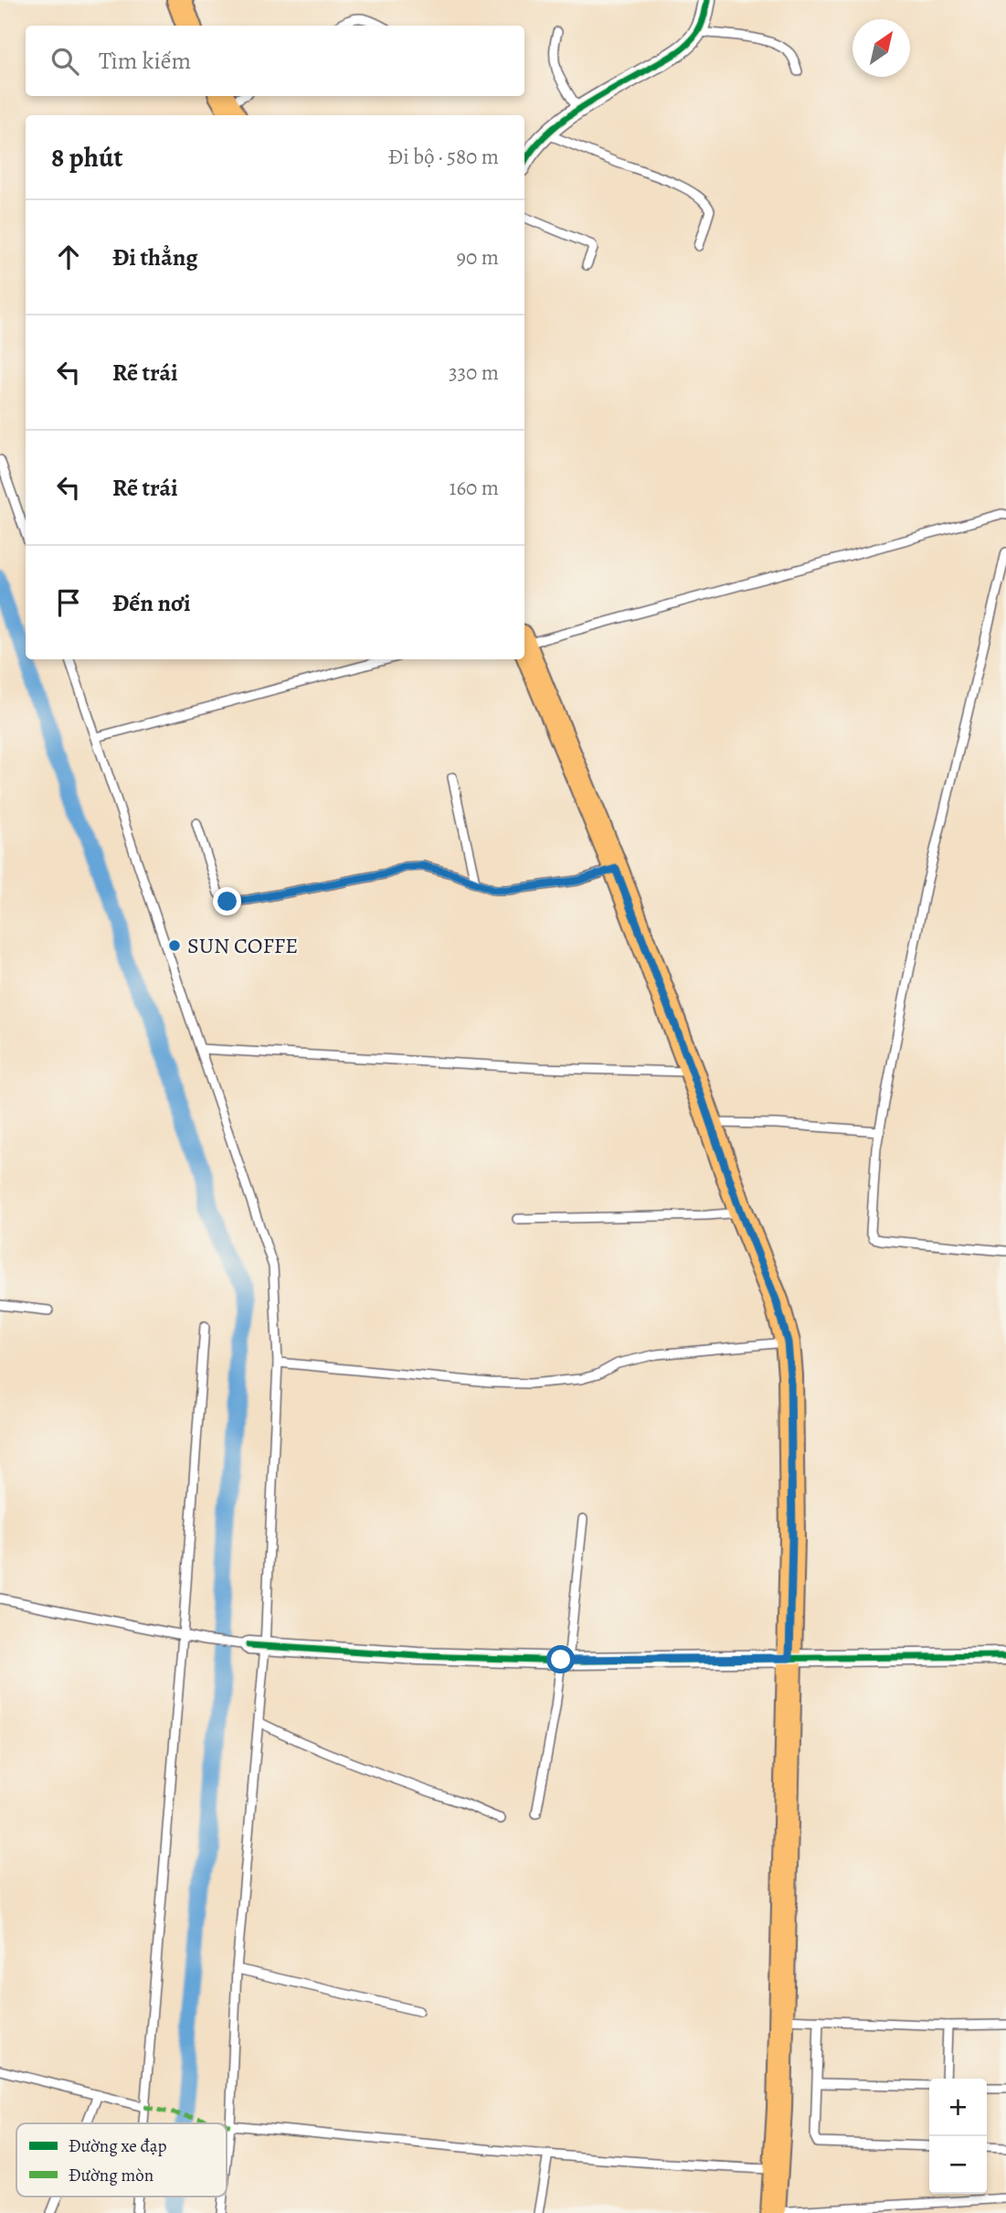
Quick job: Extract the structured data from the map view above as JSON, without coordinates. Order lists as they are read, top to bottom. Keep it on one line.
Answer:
{"places":["SUN COFFE"],"legend":["Đường xe đạp","Đường mòn"],"north":"top right","page":{"search":"Tìm kiếm","heading":["8 phút","Đi bộ · 580 m"],"list":[["Đi thẳng","90 m"],["Rẽ trái","330 m"],["Rẽ trái","160 m"],"Đến nơi"],"map_buttons":["+","−"]}}
